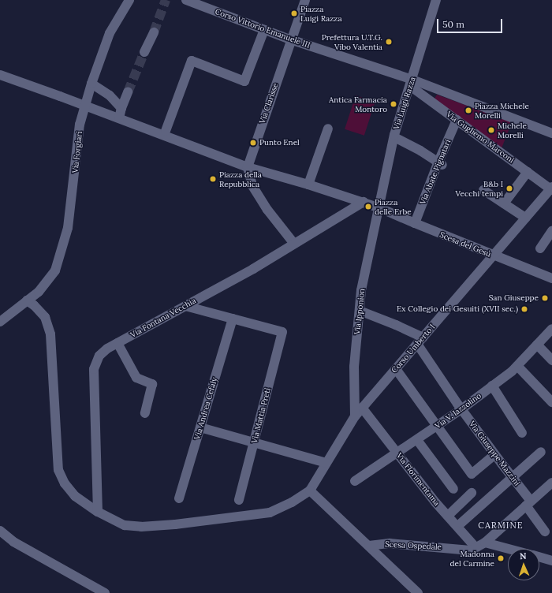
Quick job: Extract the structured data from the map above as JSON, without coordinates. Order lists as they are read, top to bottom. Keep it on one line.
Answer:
{"streets":{"street":["Corso Vittorio Emanuele III","Via Clarisse","Via Luigi Razza","Via Gugliemo Marconi","Via Forgiari","Via Abate Pignatari","Scesa del Gesù","Via Ipponion","Via Fontana Vecchia","Corso Umberto I","Via Andrea Cefaly","Via V. Iazzolino","Via Mattia Preti","Via Giuseppe Mazzini","Via Florimentama","Scesa Ospedale"]},"crossings":[["Corso Vittorio Emanuele III","Via Clarisse"],["Corso Vittorio Emanuele III","Via Luigi Razza"],["Corso Vittorio Emanuele III","Via Gugliemo Marconi"],["Via Clarisse","Scesa del Gesù"],["Via Luigi Razza","Via Gugliemo Marconi"],["Via Luigi Razza","Scesa del Gesù"],["Via Luigi Razza","Via Ipponion"],["Via Gugliemo Marconi","Via Abate Pignatari"],["Via Gugliemo Marconi","Corso Umberto I"],["Via Abate Pignatari","Scesa del Gesù"],["Scesa del Gesù","Via Ipponion"],["Scesa del Gesù","Via Fontana Vecchia"],["Scesa del Gesù","Corso Umberto I"],["Via Ipponion","Corso Umberto I"],["Corso Umberto I","Via Giuseppe Mazzini"],["Corso Umberto I","Via Florimentama"],["Via Andrea Cefaly","Via Mattia Preti"],["Via V. Iazzolino","Via Giuseppe Mazzini"],["Via V. Iazzolino","Via Florimentama"],["Via Florimentama","Scesa Ospedale"]],"districts":["CARMINE"],"places":["Piazza Luigi Razza","Prefettura U.T.G. Vibo Valentia","Antica Farmacia Montoro","Piazza Michele Morelli","Michele Morelli","Punto Enel","Piazza della Repubblica","B&b I Vecchi tempi","Piazza delle Erbe","San Giuseppe","Ex Collegio dei Gesuiti (XVII sec.)","Madonna del Carmine"],"scale_bar":"50 m","north":"top"}
